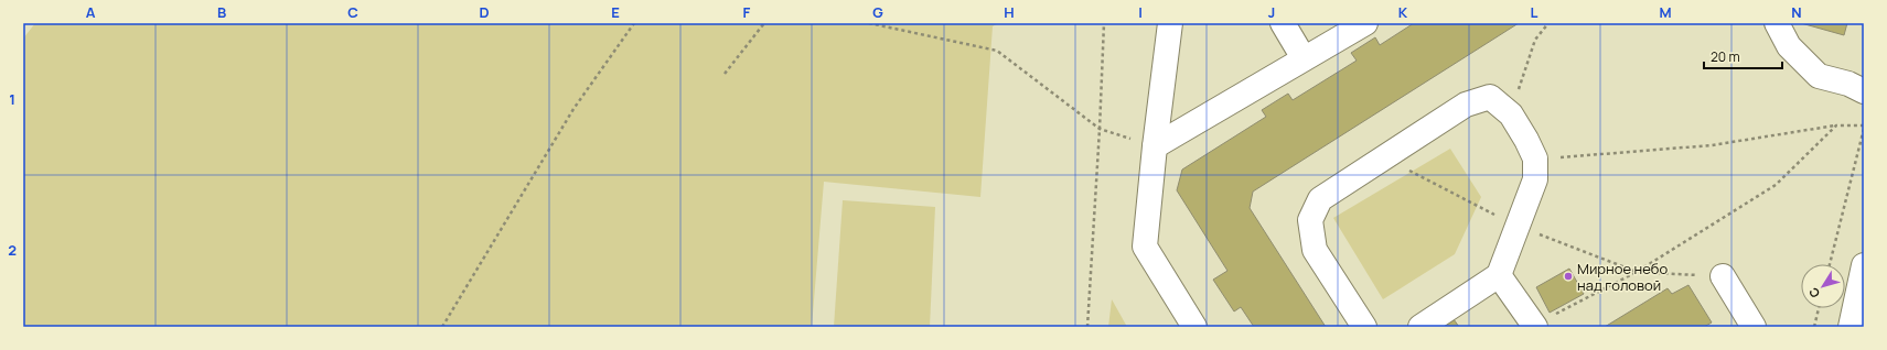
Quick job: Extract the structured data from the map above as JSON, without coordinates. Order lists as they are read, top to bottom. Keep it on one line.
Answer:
{"places":["Мирное небо над головой"],"scale_bar":"20 m","north":"bottom left","grid":{"columns":["A","B","C","D","E","F","G","H","I","J","K","L","M","N"],"rows":["1","2"]}}
